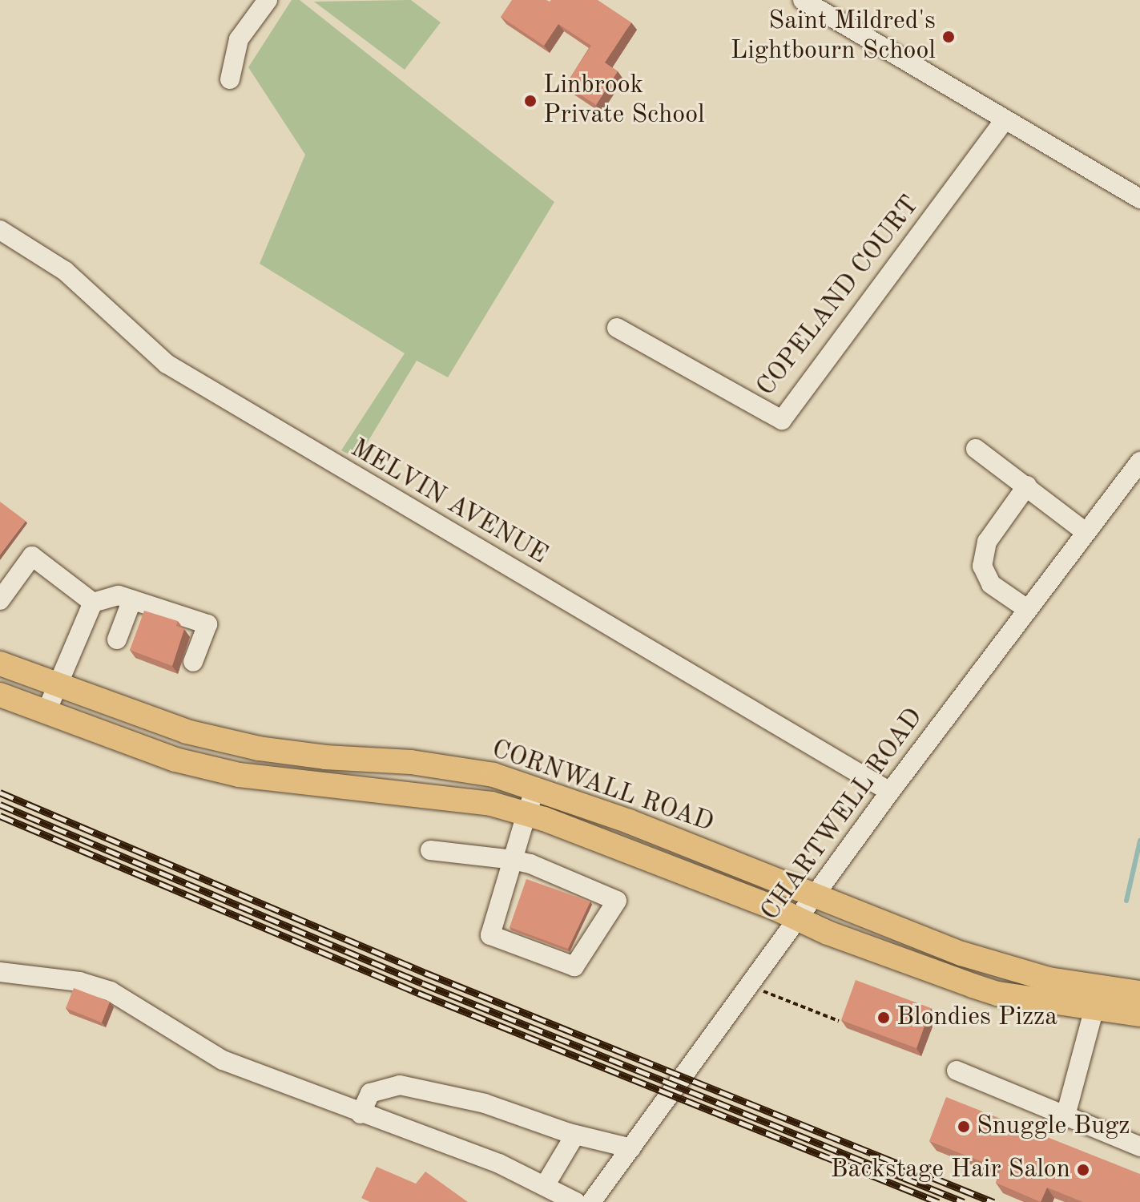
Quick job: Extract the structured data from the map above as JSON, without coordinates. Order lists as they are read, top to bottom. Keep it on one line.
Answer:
{"streets":{"main road":["CORNWALL ROAD"],"street":["COPELAND COURT","MELVIN AVENUE","CHARTWELL ROAD"]},"crossings":[["MELVIN AVENUE","CHARTWELL ROAD"],["CORNWALL ROAD","CHARTWELL ROAD"]],"places":["Saint Mildred's Lightbourn School","Linbrook Private School","Blondies Pizza","Snuggle Bugz","Backstage Hair Salon"]}
